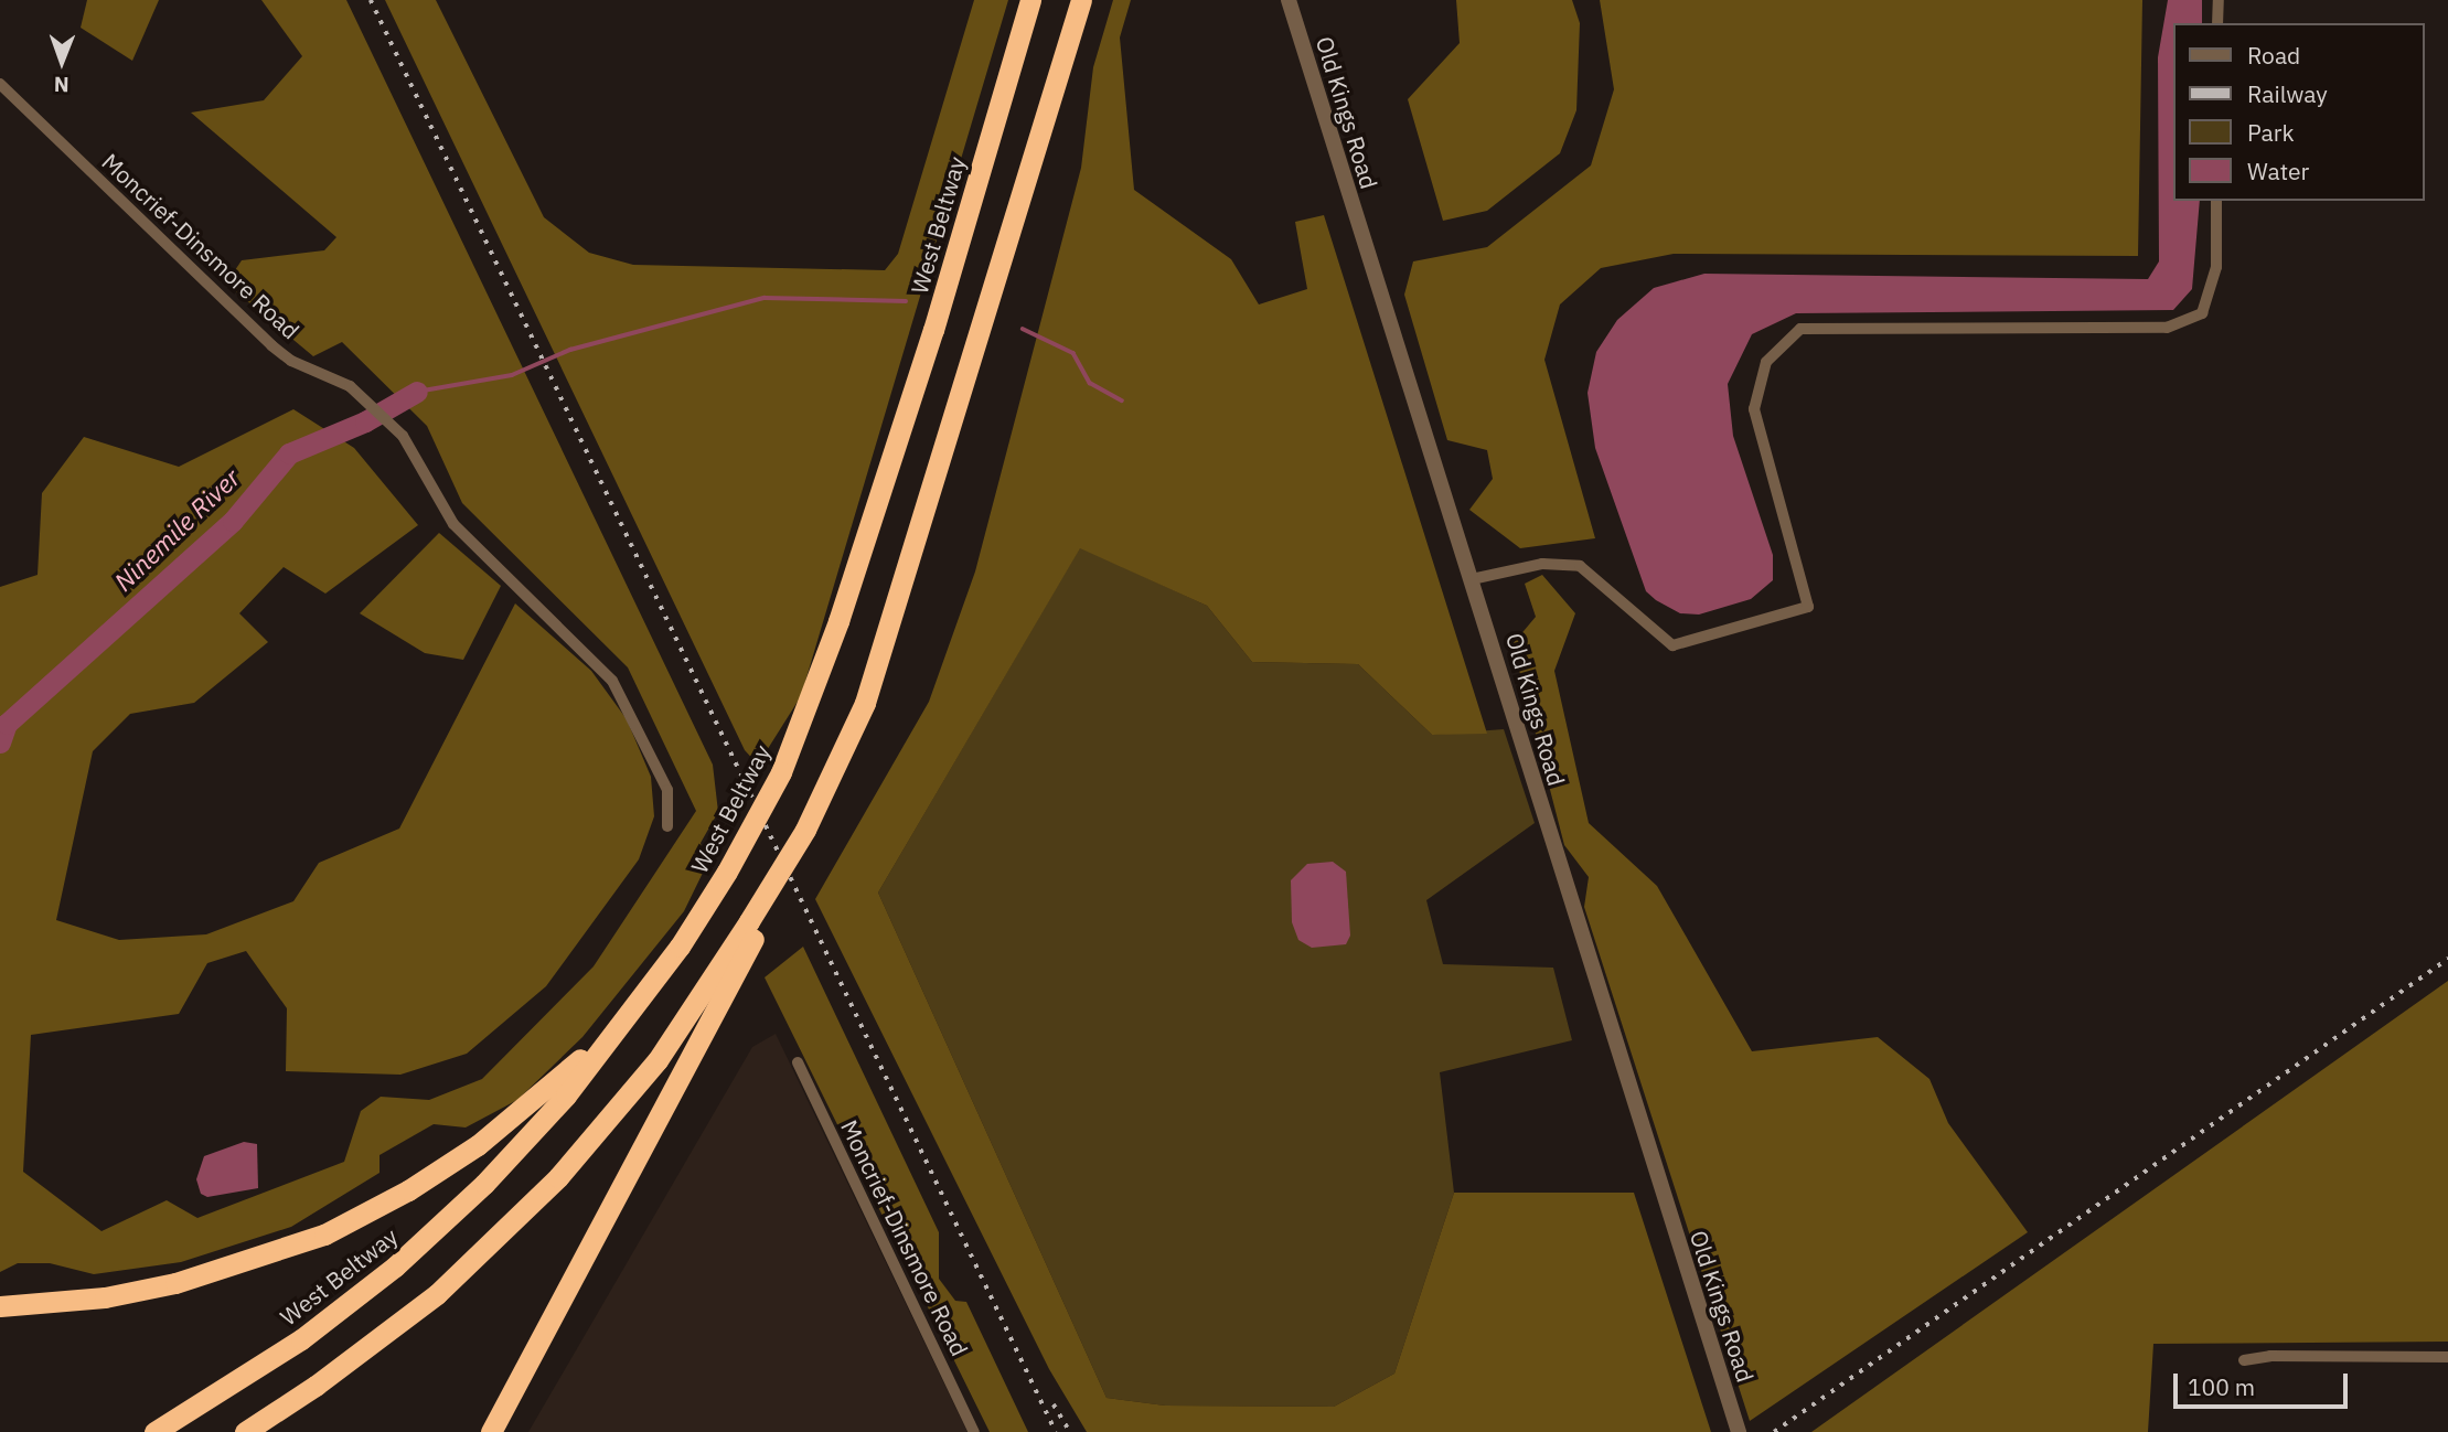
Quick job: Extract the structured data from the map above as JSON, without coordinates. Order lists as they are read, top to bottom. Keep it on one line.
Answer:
{"streets":{"highway":["West Beltway"],"street":["Old Kings Road","Moncrief-Dinsmore Road"]},"water":["Ninemile River"],"legend":["Road","Railway","Park","Water"],"scale_bar":"100 m","north":"bottom"}
